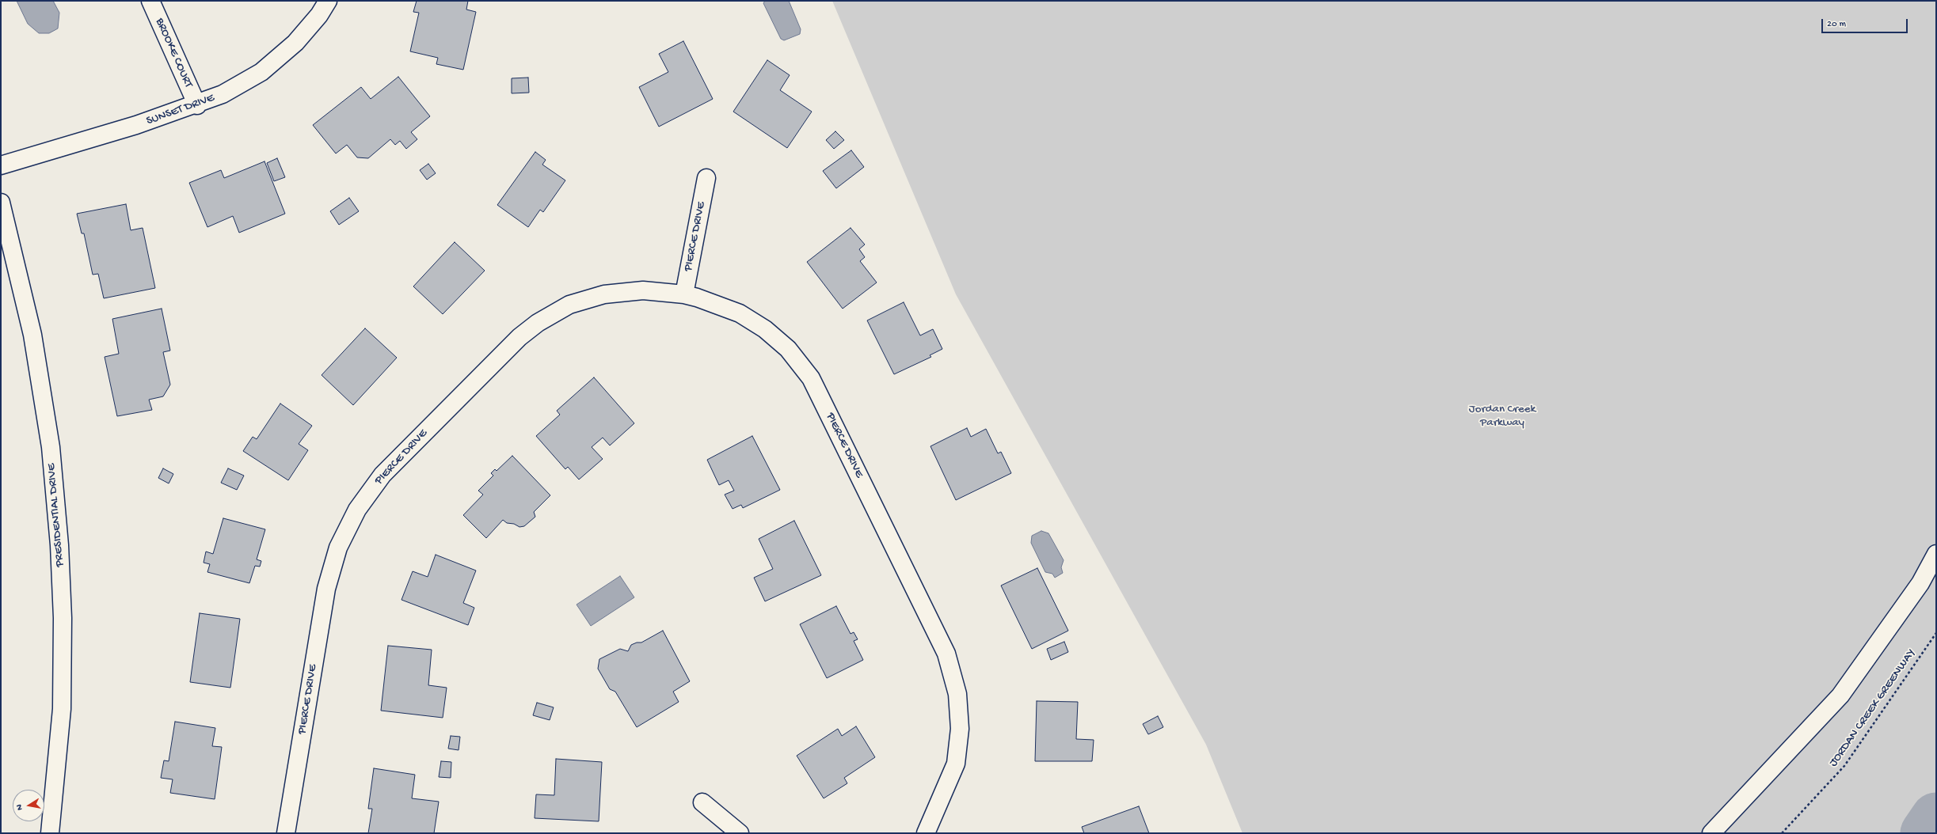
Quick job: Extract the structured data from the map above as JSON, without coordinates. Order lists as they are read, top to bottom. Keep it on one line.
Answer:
{"streets":{"street":["BROOKE COURT","SUNSET DRIVE","PIERCE DRIVE","PRESIDENTIAL DRIVE"],"path":["JORDAN CREEK GREENWAY"]},"crossings":[["BROOKE COURT","SUNSET DRIVE"]],"parks":["Jordan Creek Parkway"],"scale_bar":"20 m","north":"left"}
